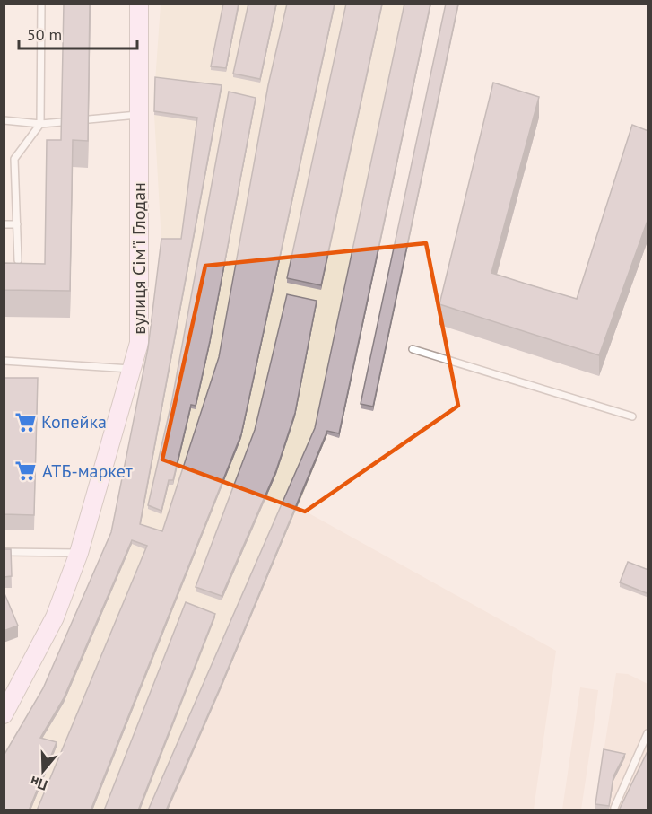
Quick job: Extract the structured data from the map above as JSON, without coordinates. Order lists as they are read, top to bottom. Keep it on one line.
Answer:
{"streets":{"street":["вулиця Сім'ї Глодан"]},"places":{"supermarket":["Копейка","АТБ-маркет"]},"scale_bar":"50 m","north":"bottom"}
